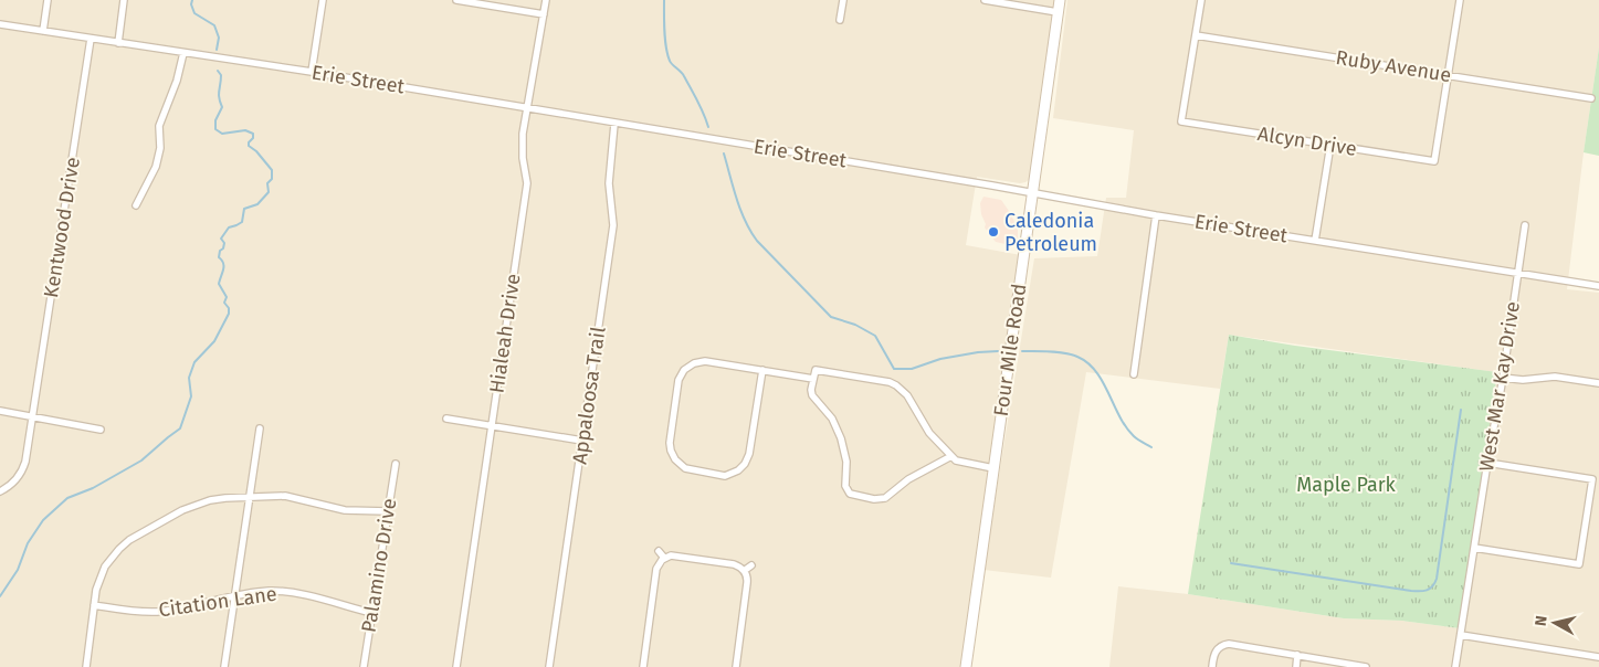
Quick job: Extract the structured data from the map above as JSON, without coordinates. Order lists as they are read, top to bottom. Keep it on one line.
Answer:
{"streets":{"main road":["Four Mile Road"],"street":["Ruby Avenue","Erie Street","Alcyn Drive","Kentwood Drive","Hialeah Drive","West Mar Kay Drive","Appaloosa Trail","Palamino Drive","Citation Lane"]},"crossings":[["Ruby Avenue","Alcyn Drive"],["Erie Street","Kentwood Drive"],["Erie Street","Hialeah Drive"],["Erie Street","Four Mile Road"],["Erie Street","West Mar Kay Drive"],["Erie Street","Appaloosa Trail"],["Palamino Drive","Citation Lane"]],"parks":["Maple Park"],"places":["Caledonia Petroleum"],"north":"left"}
